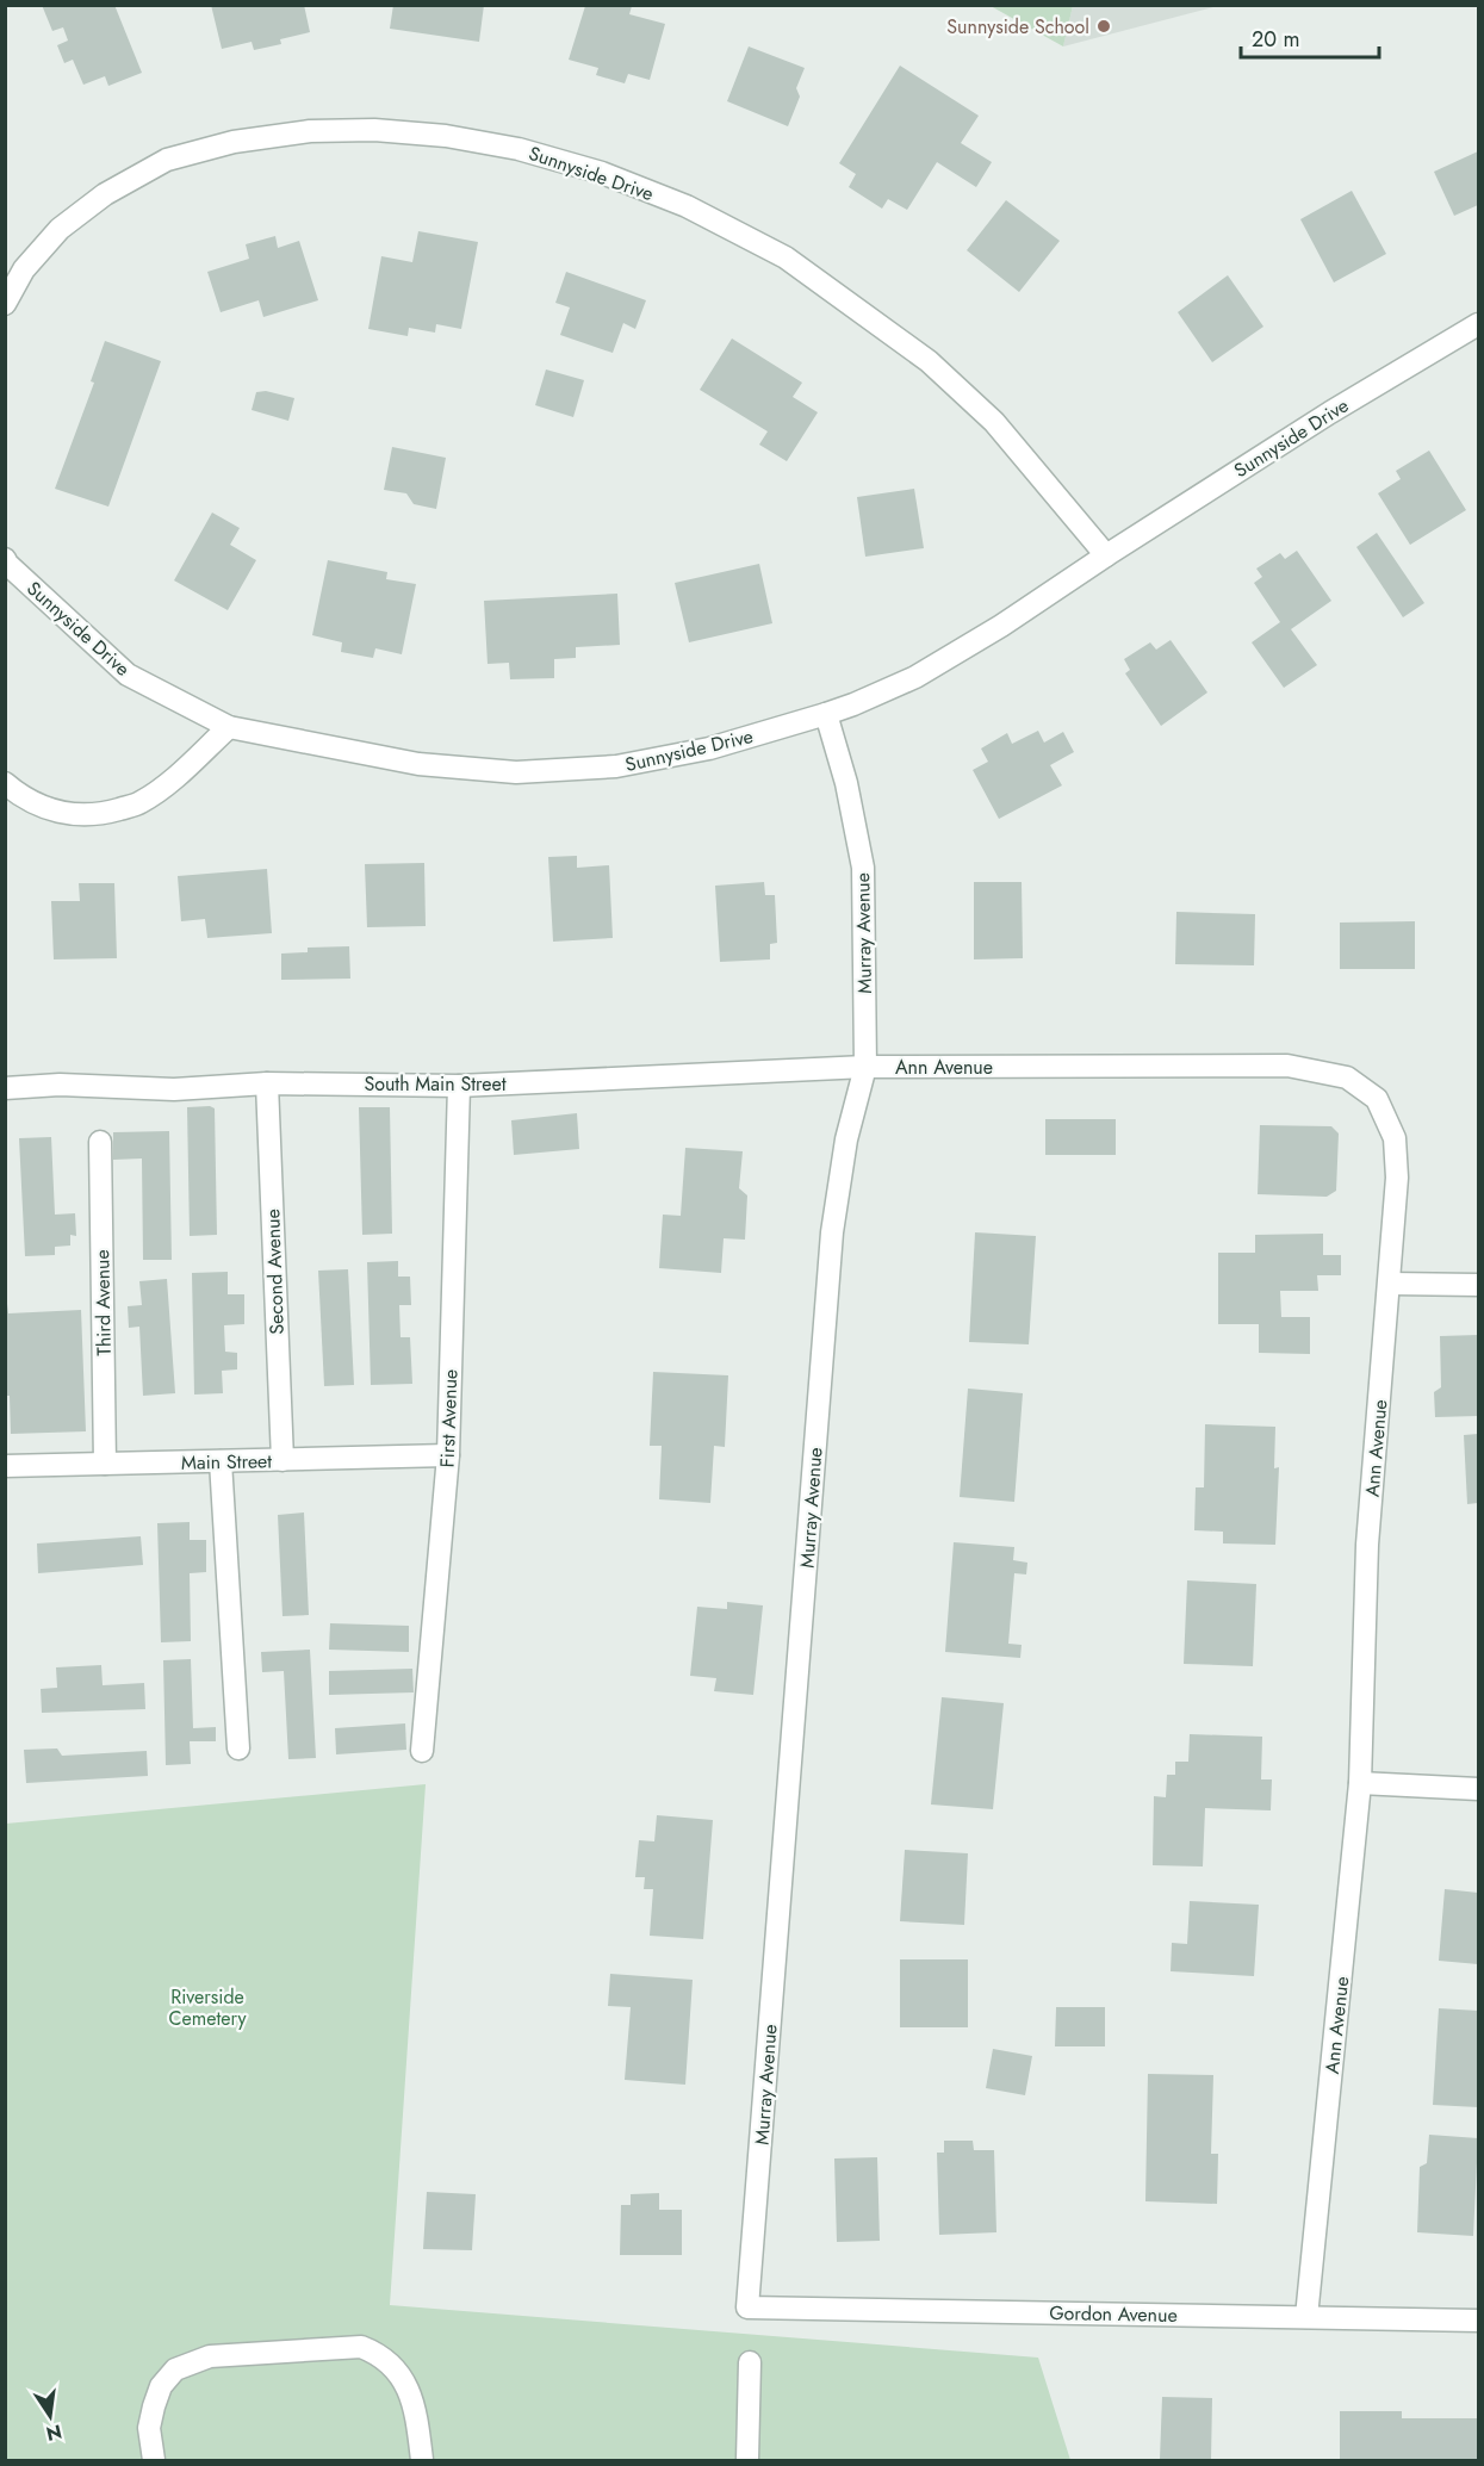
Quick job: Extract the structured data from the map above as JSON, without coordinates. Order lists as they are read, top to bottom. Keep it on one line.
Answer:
{"streets":{"street":["Sunnyside Drive","Murray Avenue","Ann Avenue","South Main Street","Second Avenue","Third Avenue","First Avenue","Main Street","Gordon Avenue"]},"crossings":[["Sunnyside Drive","Murray Avenue"],["Murray Avenue","Ann Avenue"],["Murray Avenue","South Main Street"],["Murray Avenue","Gordon Avenue"],["Ann Avenue","South Main Street"],["Ann Avenue","Gordon Avenue"],["South Main Street","Second Avenue"],["South Main Street","First Avenue"],["Second Avenue","Main Street"],["Third Avenue","Main Street"],["First Avenue","Main Street"]],"parks":["Riverside Cemetery"],"places":["Sunnyside School"],"scale_bar":"20 m","north":"bottom"}
